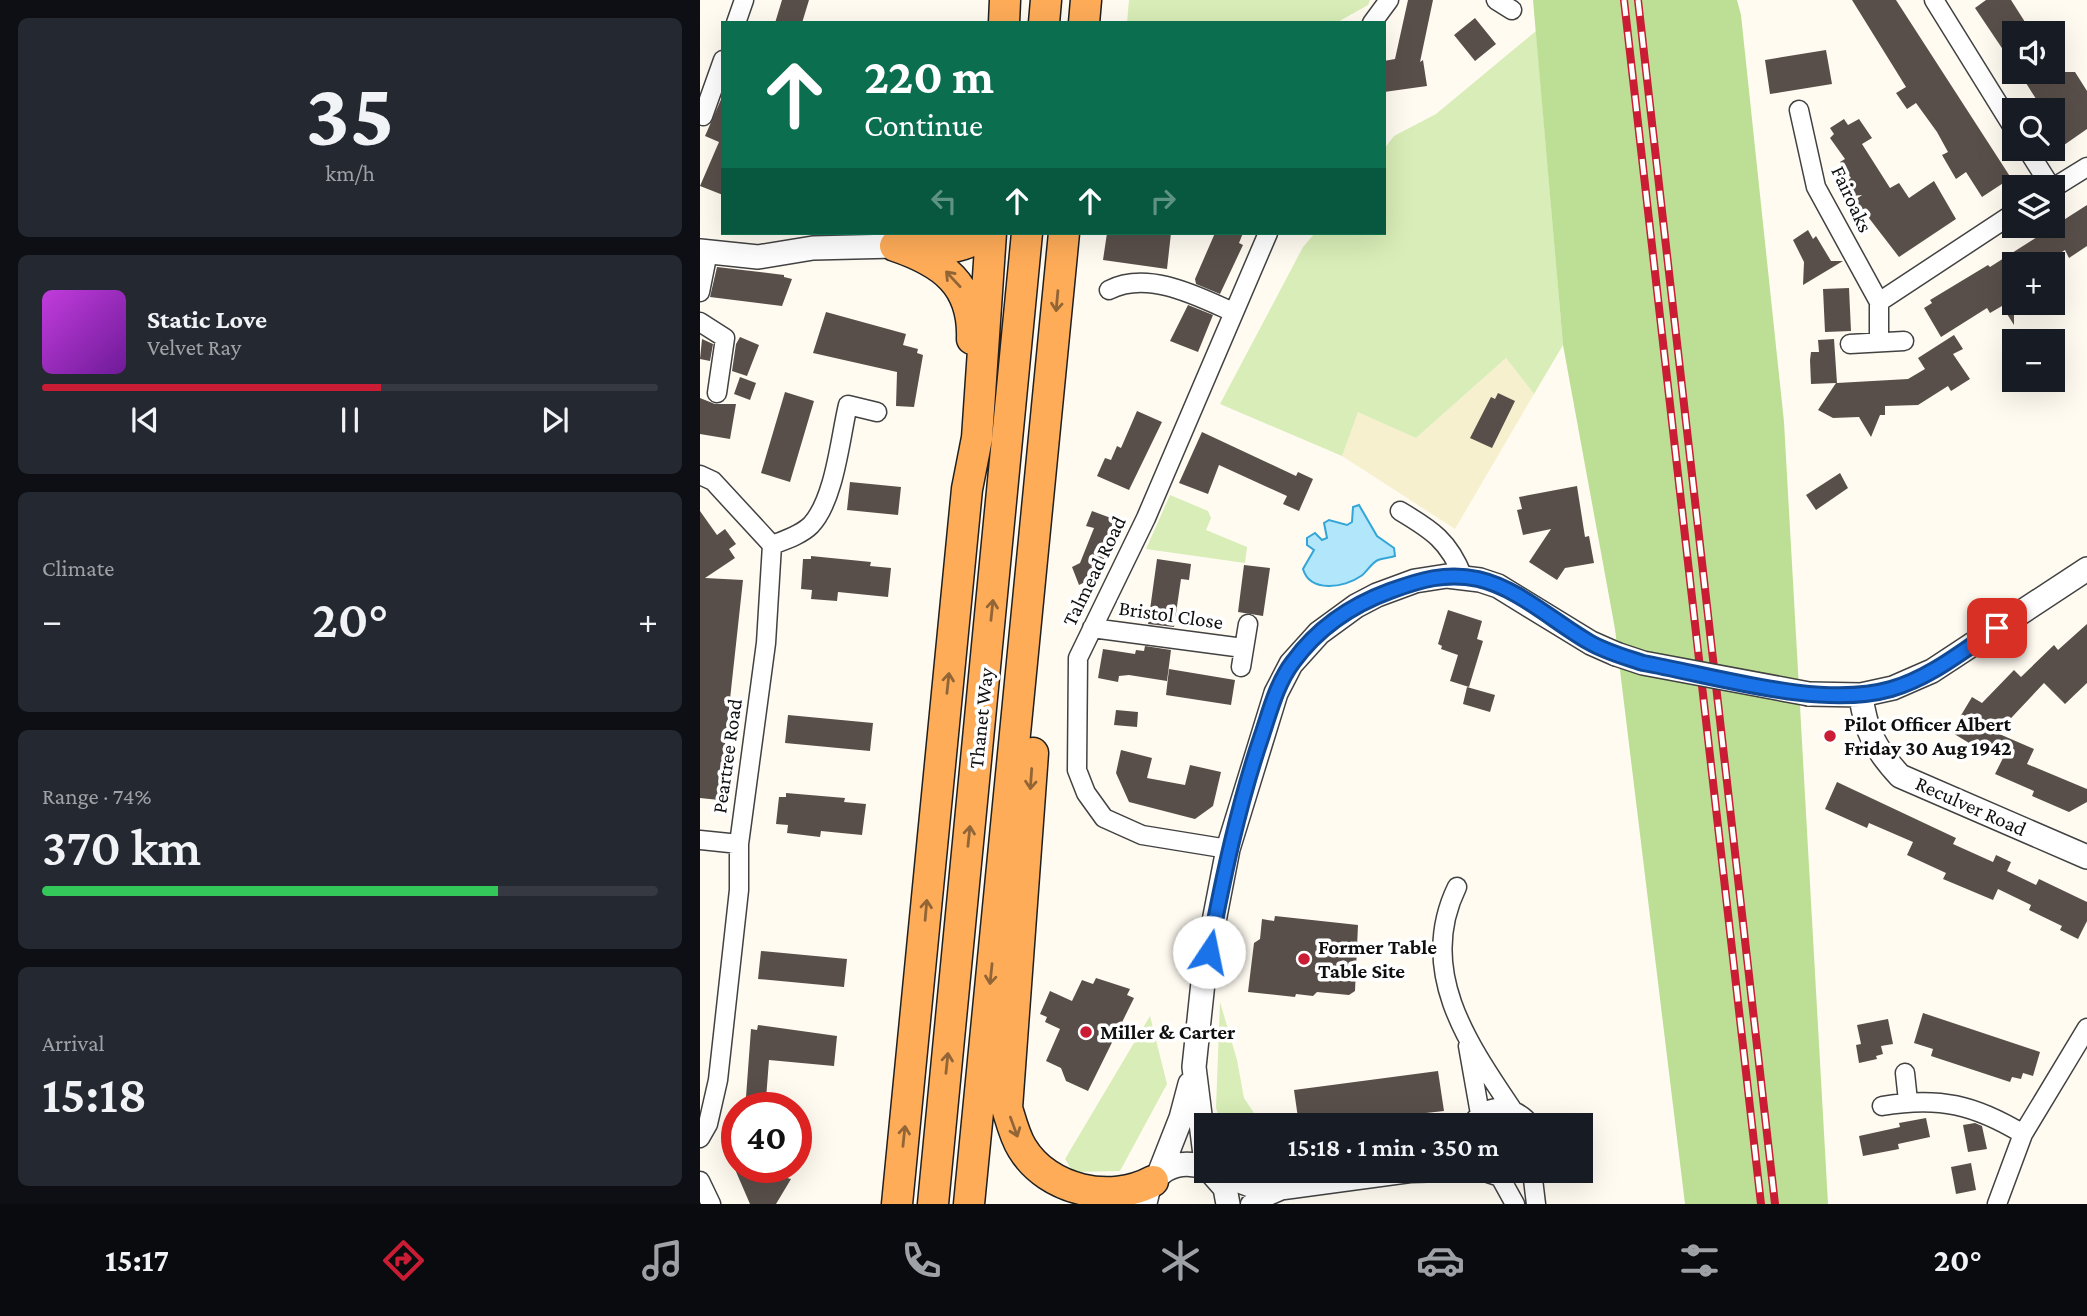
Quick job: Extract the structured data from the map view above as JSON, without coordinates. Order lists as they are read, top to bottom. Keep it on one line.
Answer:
{"streets":{"highway":["Thanet Way"],"street":["Fairoaks","Talmead Road","Bristol Close","Peartree Road","Reculver Road"]},"crossings":[["Talmead Road","Bristol Close"]],"places":["Pilot Officer Albert Friday 30 Aug 1942","Former Table Table Site","Miller & Carter"],"page":{"tile":[["35","km/h"],"Climate",["Range · 74%","370 km"],["Arrival","15:18"]],"map_buttons":["+","−"],"turn":["220 m","Continue"],"song":["Static Love","Velvet Ray"],"heat":["−","20°","+"],"limit":"40","trip":"15:18 · 1 min · 350 m","tabs":["15:17","20°"]}}
